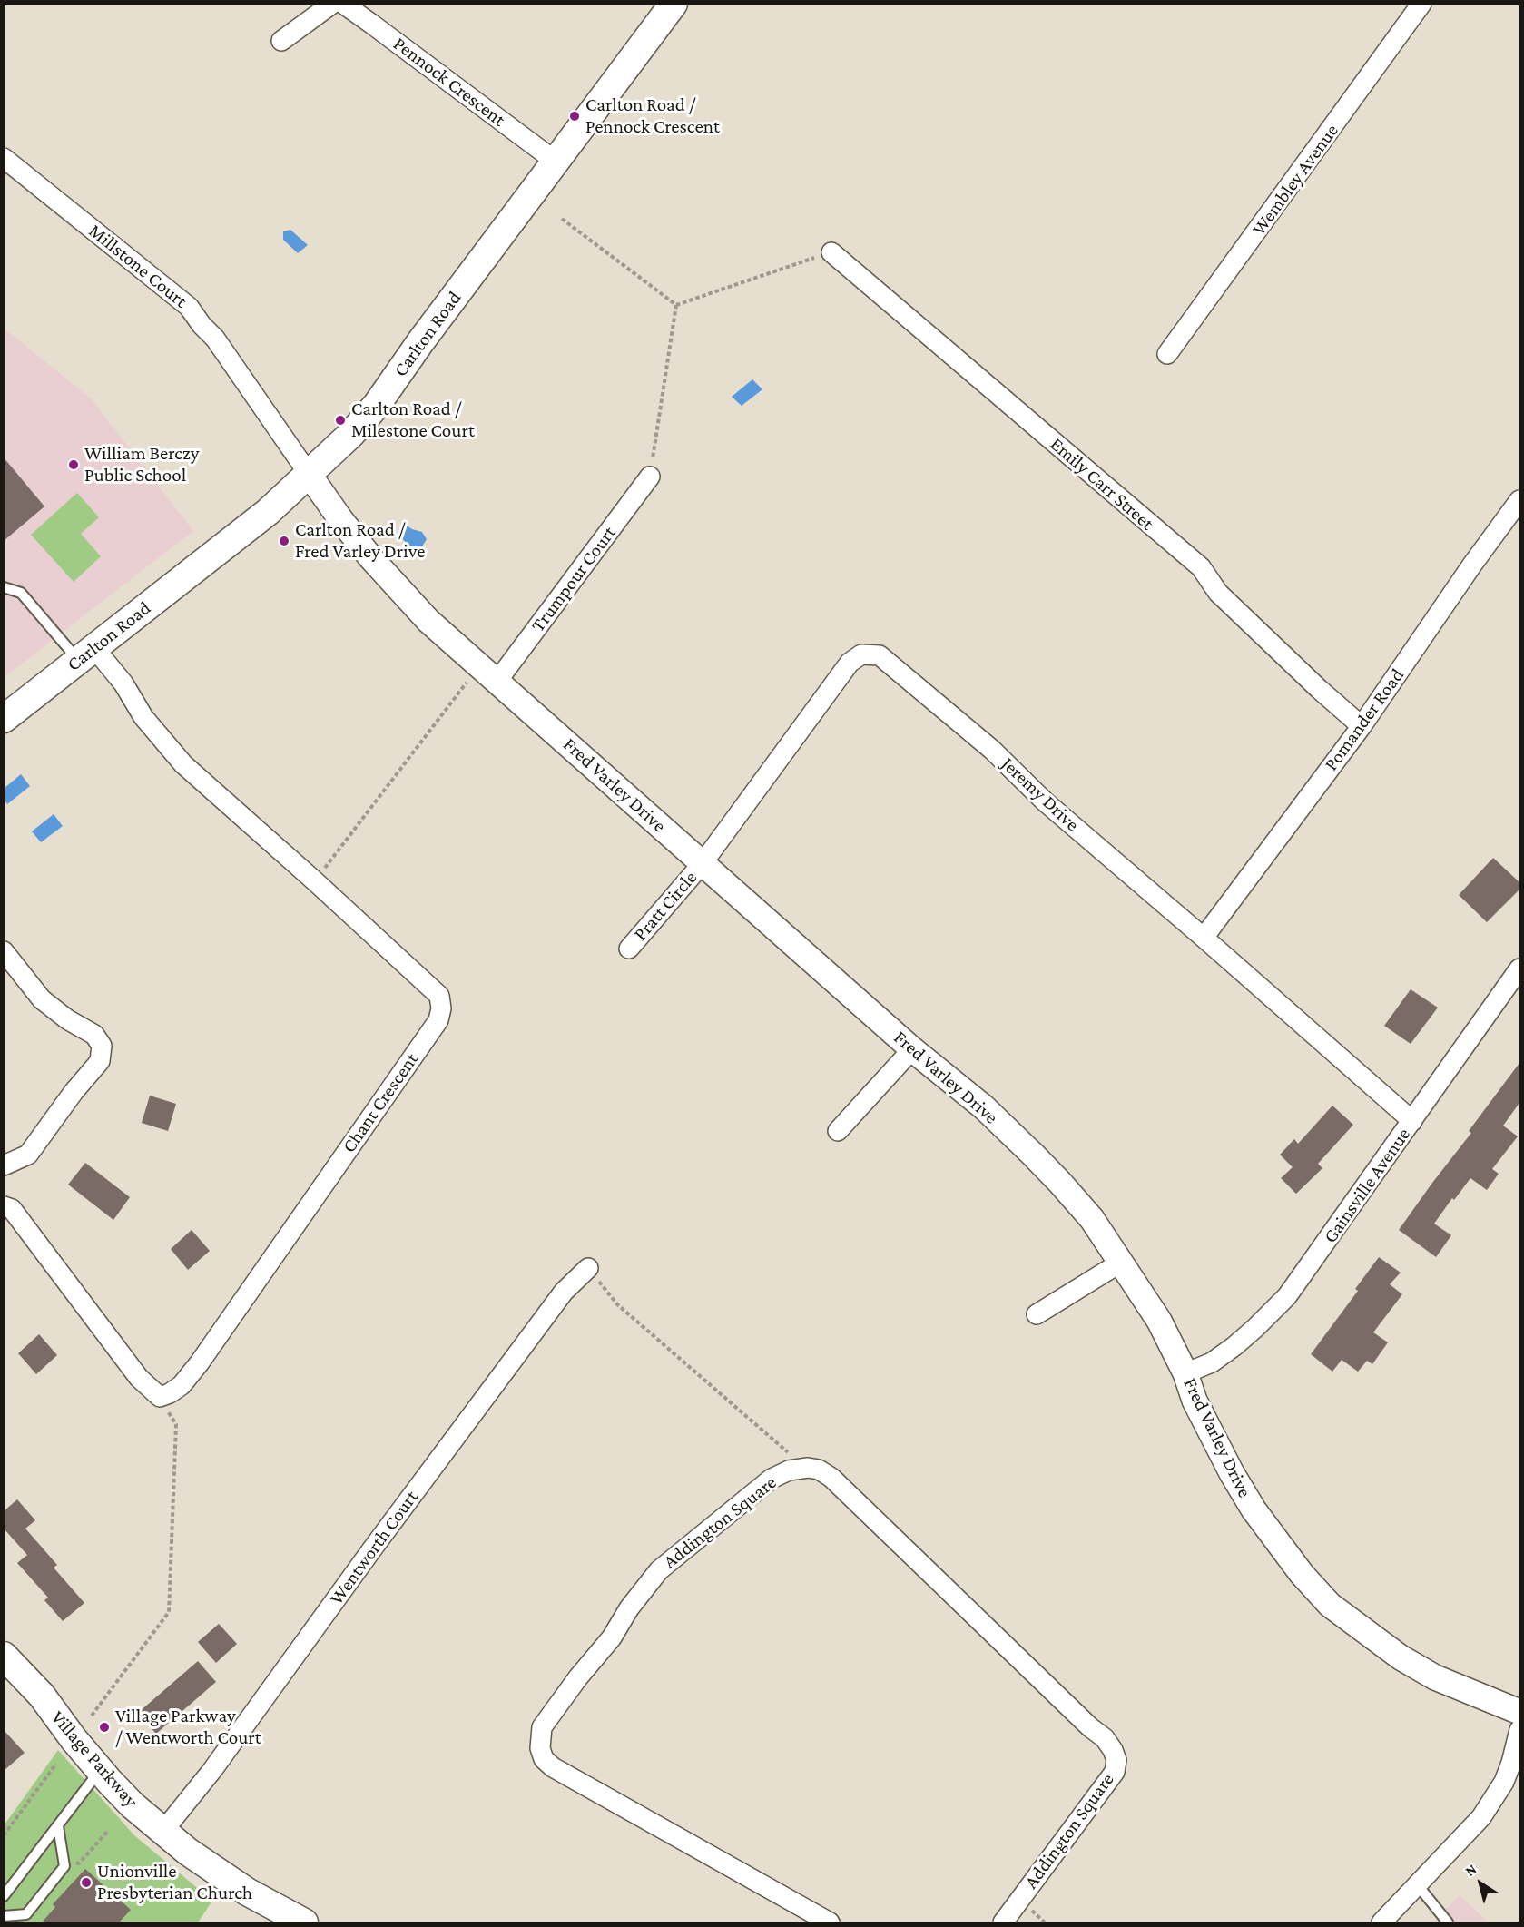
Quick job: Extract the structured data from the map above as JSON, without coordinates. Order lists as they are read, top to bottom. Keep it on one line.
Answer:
{"streets":{"main road":["Carlton Road","Village Parkway"],"street":["Pennock Crescent","Wembley Avenue","Millstone Court","Emily Carr Street","Trumpour Court","Pomander Road","Fred Varley Drive","Jeremy Drive","Pratt Circle","Chant Crescent","Gainsville Avenue","Addington Square","Wentworth Court"]},"crossings":[["Pennock Crescent","Carlton Road"],["Millstone Court","Carlton Road"],["Millstone Court","Fred Varley Drive"],["Carlton Road","Fred Varley Drive"],["Carlton Road","Chant Crescent"],["Emily Carr Street","Pomander Road"],["Trumpour Court","Fred Varley Drive"],["Pomander Road","Jeremy Drive"],["Fred Varley Drive","Jeremy Drive"],["Fred Varley Drive","Pratt Circle"],["Fred Varley Drive","Gainsville Avenue"],["Jeremy Drive","Pratt Circle"],["Jeremy Drive","Gainsville Avenue"],["Wentworth Court","Village Parkway"]],"places":["Carlton Road / Pennock Crescent","Carlton Road / Milestone Court","William Berczy Public School","Carlton Road / Fred Varley Drive","Village Parkway / Wentworth Court","Unionville Presbyterian Church"],"north":"top left"}
